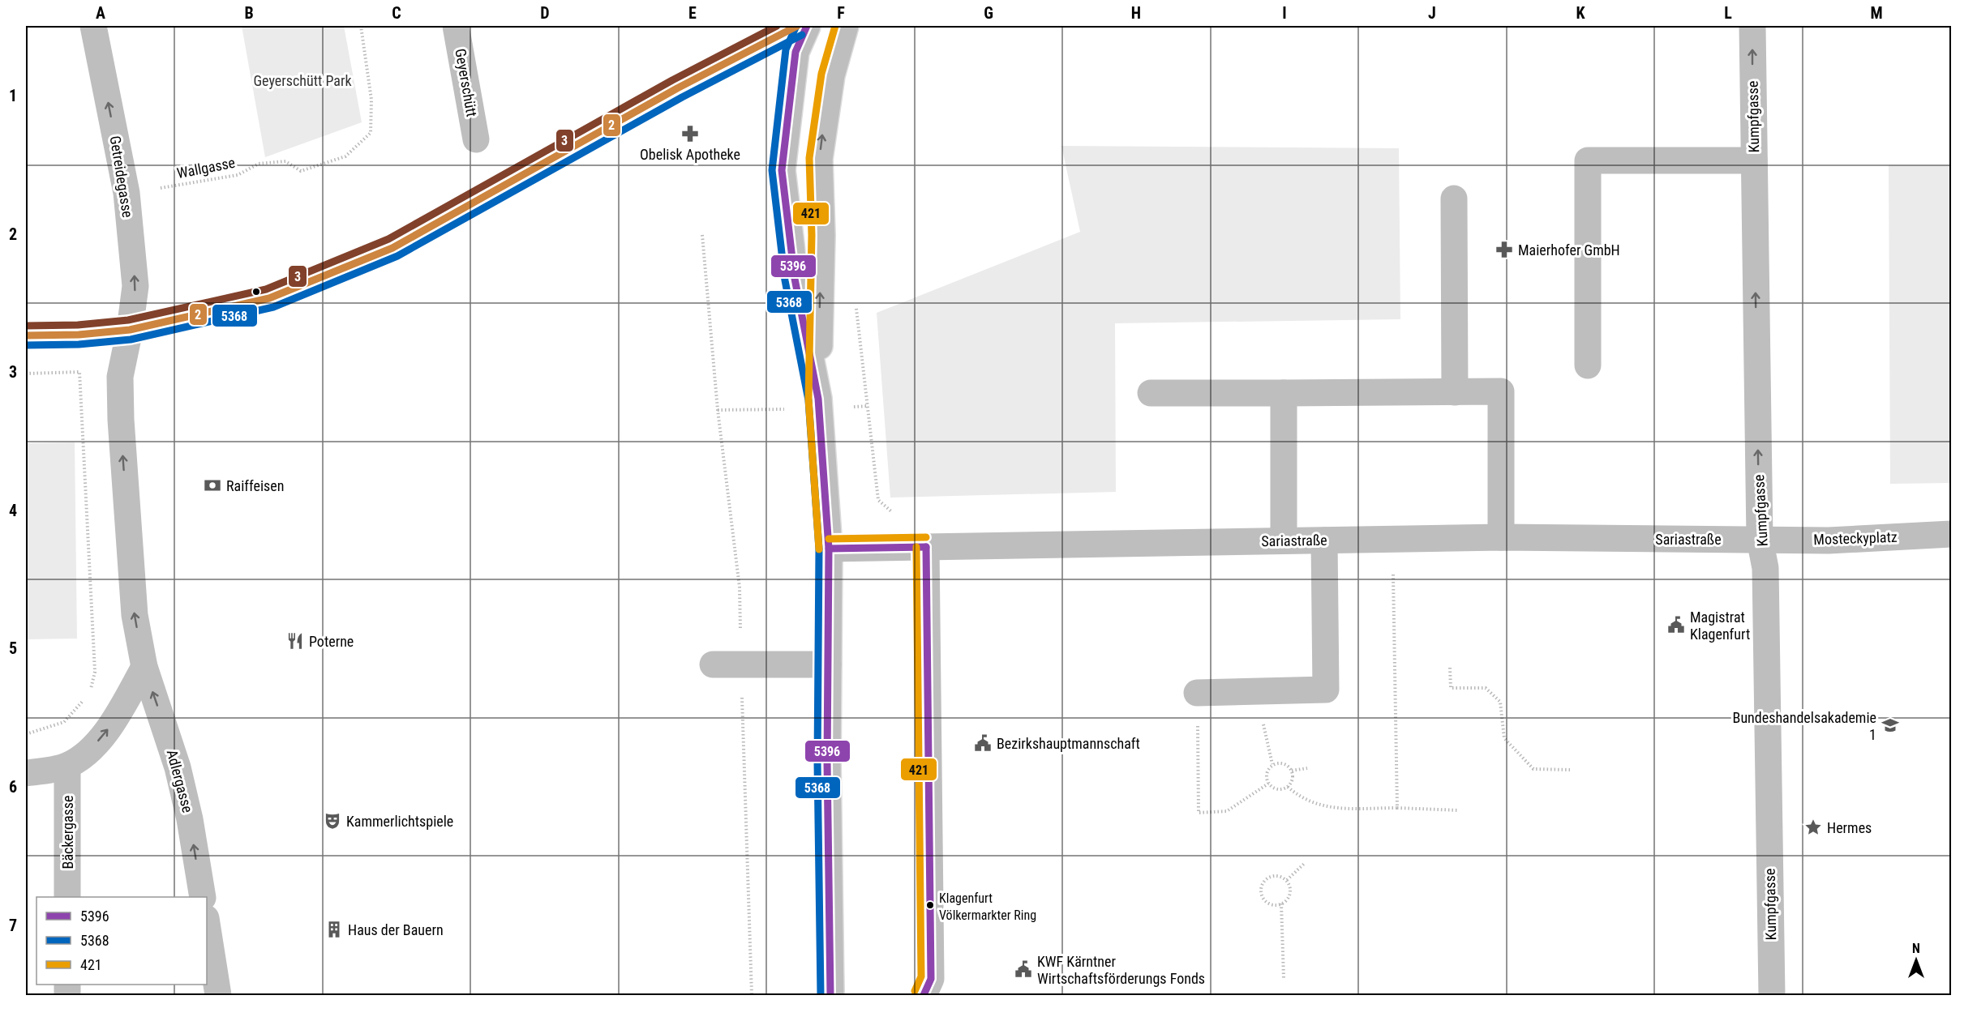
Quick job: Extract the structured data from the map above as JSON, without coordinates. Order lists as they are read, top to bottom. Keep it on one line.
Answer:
{"streets":{"street":["Geyerschütt","Kumpfgasse","Getreidegasse","Mosteckyplatz","Sariastraße","Adlergasse","Bäckergasse"],"path":["Wallgasse"]},"crossings":[["Kumpfgasse","Mosteckyplatz"],["Kumpfgasse","Sariastraße"],["Wallgasse","Getreidegasse"],["Getreidegasse","Adlergasse"],["Mosteckyplatz","Sariastraße"]],"one_way":["Kumpfgasse","Getreidegasse","Adlergasse"],"parks":["Geyerschütt Park"],"places":{"pharmacy":["Obelisk Apotheke","Maierhofer GmbH"],"bank":["Raiffeisen"],"public building":["Magistrat Klagenfurt","Bezirkshauptmannschaft","KWF Kärntner Wirtschaftsförderungs Fonds"],"restaurant":["Poterne"],"school or university":["Bundeshandelsakademie 1"],"theatre":["Kammerlichtspiele"],"place":["Hermes"],"other":["Klagenfurt Völkermarkter Ring"],"building":["Haus der Bauern"]},"lines":["transit line 5396","transit line 5368","transit line 421","transit line 2","transit line 3"],"legend":["5396","5368","421"],"north":"top","grid":{"columns":["A","B","C","D","E","F","G","H","I","J","K","L","M"],"rows":["1","2","3","4","5","6","7"]}}
